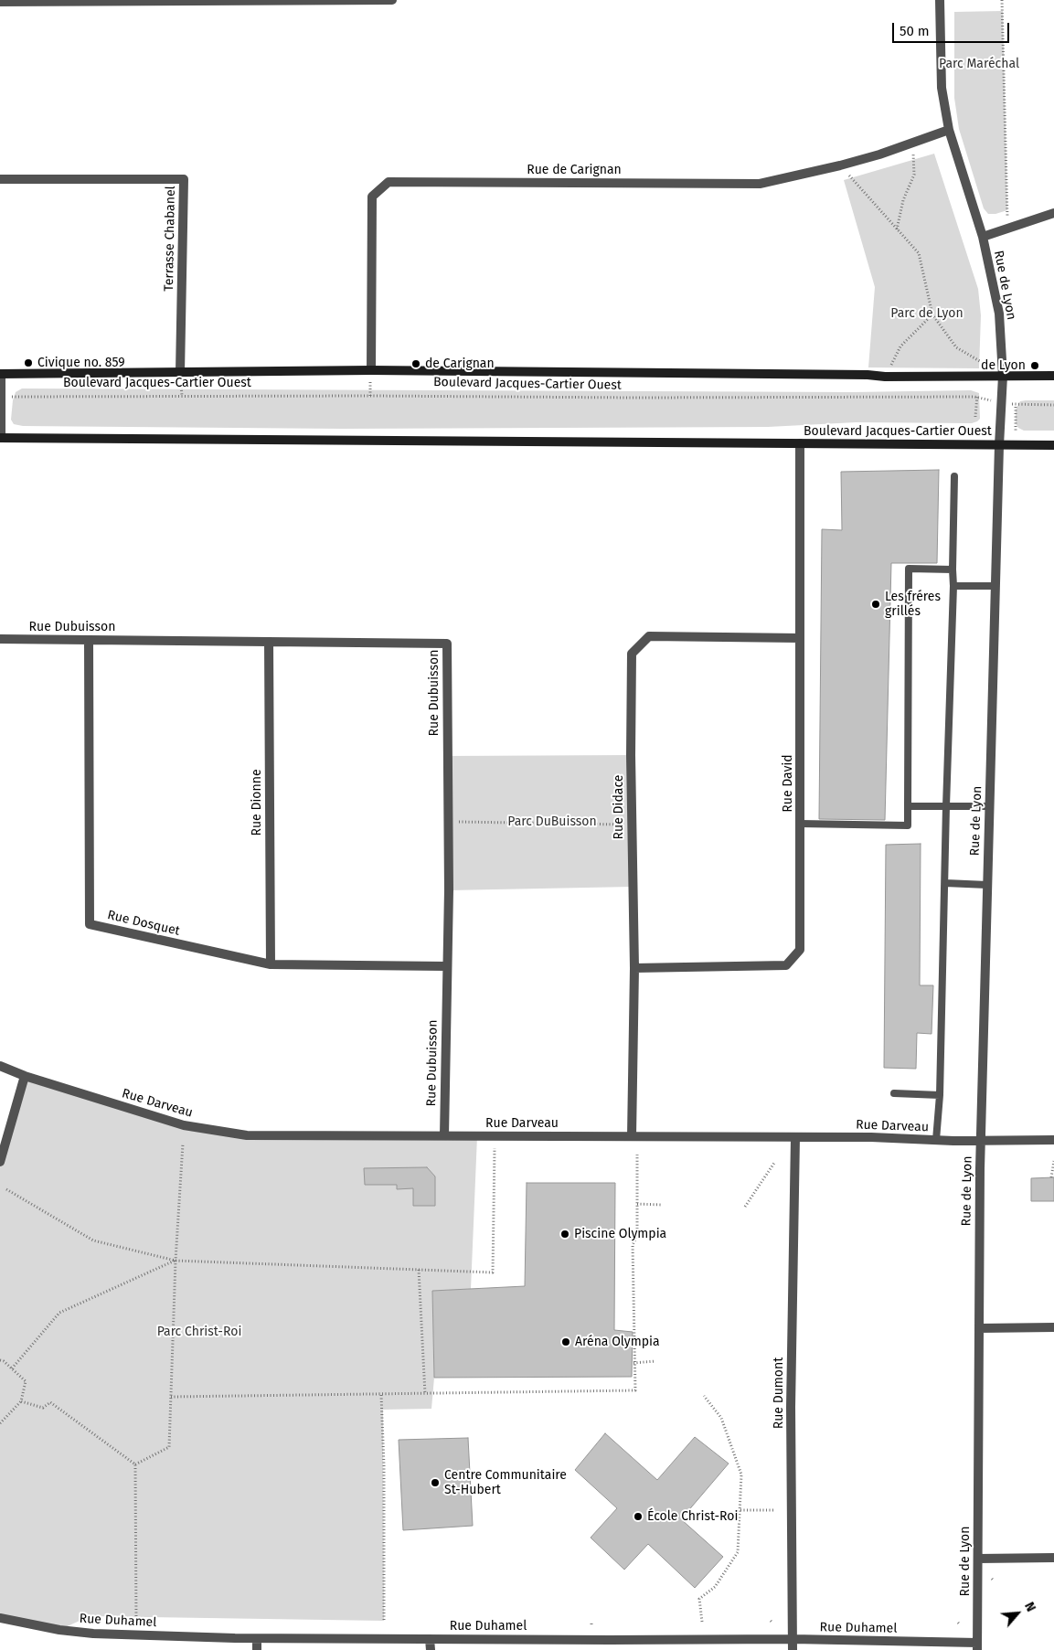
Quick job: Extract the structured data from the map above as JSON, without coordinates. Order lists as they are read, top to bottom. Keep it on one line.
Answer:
{"streets":{"main road":["Boulevard Jacques-Cartier Ouest"],"street":["Rue de Carignan","Terrasse Chabanel","Rue de Lyon","Rue Dubuisson","Rue David","Rue Dionne","Rue Didace","Rue Dosquet","Rue Darveau","Rue Dumont","Rue Duhamel"]},"crossings":[["Rue de Carignan","Rue de Lyon"],["Rue de Carignan","Boulevard Jacques-Cartier Ouest"],["Terrasse Chabanel","Boulevard Jacques-Cartier Ouest"],["Rue de Lyon","Boulevard Jacques-Cartier Ouest"],["Rue de Lyon","Rue Darveau"],["Rue de Lyon","Rue Duhamel"],["Boulevard Jacques-Cartier Ouest","Rue David"],["Rue Dubuisson","Rue Dionne"],["Rue Dubuisson","Rue Dosquet"],["Rue Dubuisson","Rue Darveau"],["Rue David","Rue Didace"],["Rue Dionne","Rue Dosquet"],["Rue Didace","Rue Darveau"],["Rue Darveau","Rue Dumont"],["Rue Dumont","Rue Duhamel"]],"parks":["Parc Maréchal","Parc de Lyon","Parc DuBuisson","Parc Christ-Roi"],"places":["Civique no. 859","de Carignan","de Lyon","Les fréres grillés","Piscine Olympia","Aréna Olympia","Centre Communitaire St-Hubert","École Christ-Roi"],"scale_bar":"50 m","north":"top right"}
